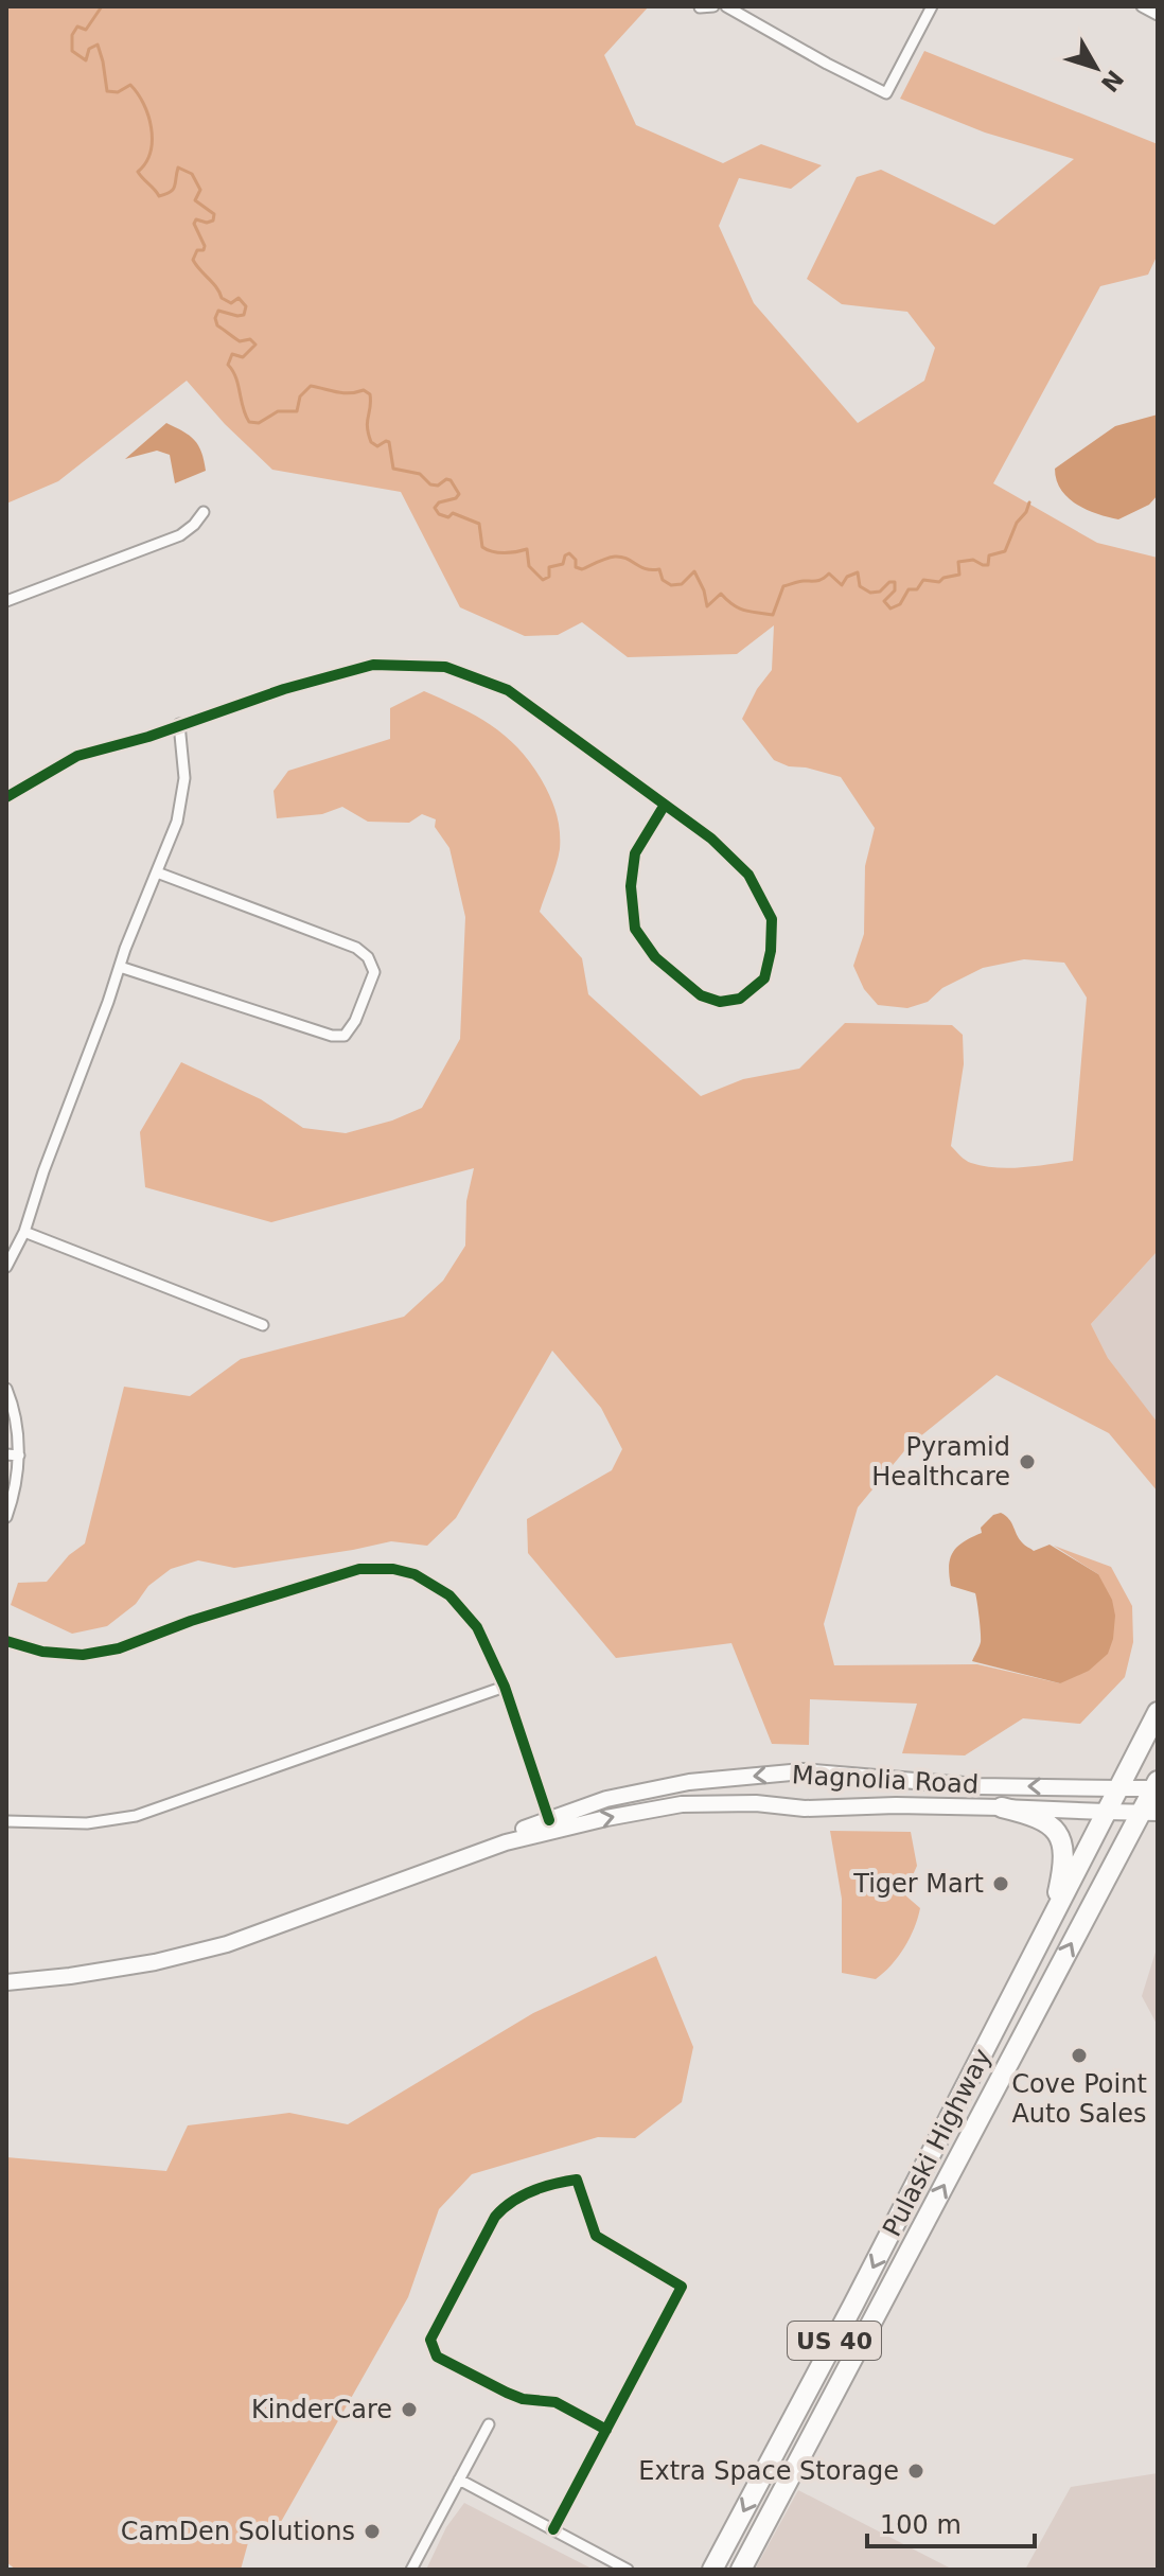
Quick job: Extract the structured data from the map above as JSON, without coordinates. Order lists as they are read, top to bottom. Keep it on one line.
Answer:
{"streets":{"highway":["Pulaski Highway","US 40"],"main road":["Magnolia Road"]},"crossings":[["Magnolia Road","Pulaski Highway"]],"places":["Pyramid Healthcare","Tiger Mart","Cove Point Auto Sales","KinderCare","Extra Space Storage","CamDen Solutions"],"scale_bar":"100 m","north":"bottom right"}
